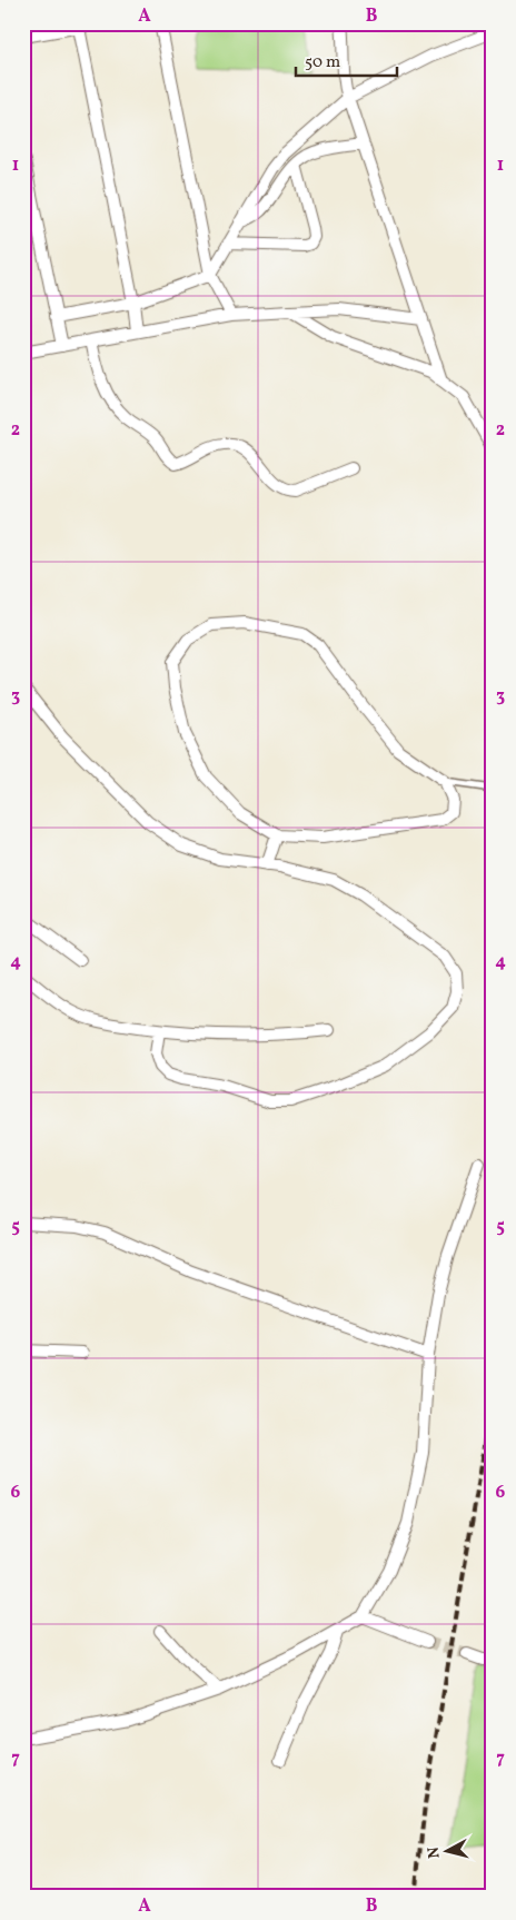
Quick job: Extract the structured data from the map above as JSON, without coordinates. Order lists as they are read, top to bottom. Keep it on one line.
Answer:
{"scale_bar":"50 m","north":"left","grid":{"columns":["A","B"],"rows":["1","2","3","4","5","6","7"]}}
